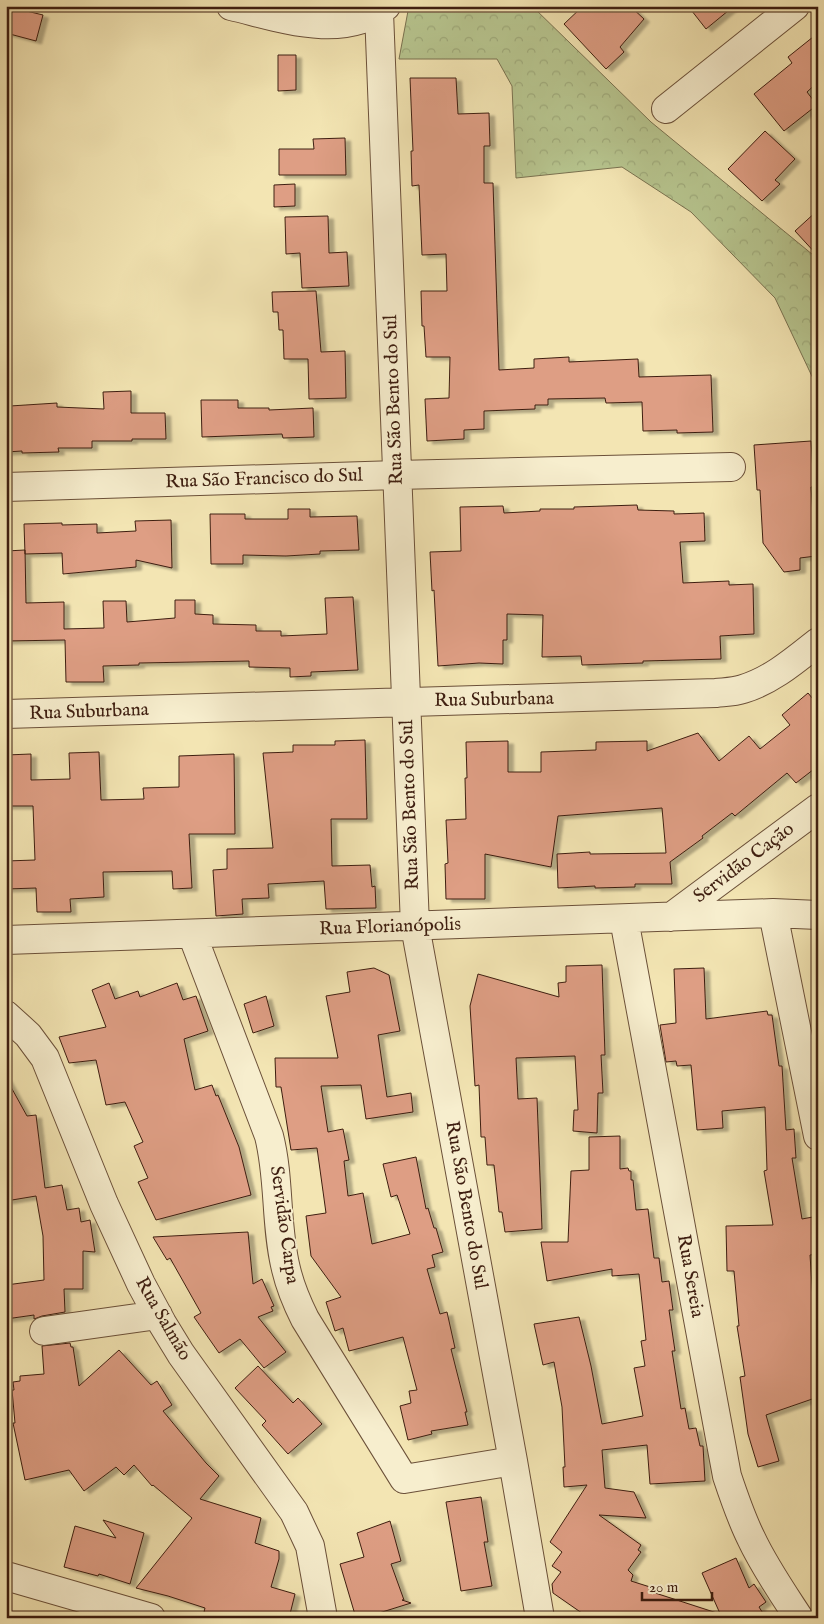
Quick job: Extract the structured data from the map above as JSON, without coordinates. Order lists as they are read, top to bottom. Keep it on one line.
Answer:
{"streets":{"street":["Rua São Bento do Sul","Rua São Francisco do Sul","Rua Suburbana","Servidão Cação","Rua Florianópolis","Servidão Carpa","Rua Sereia","Rua Salmão"]},"crossings":[["Rua São Bento do Sul","Rua São Francisco do Sul"],["Rua São Bento do Sul","Rua Suburbana"],["Rua São Bento do Sul","Rua Florianópolis"],["Rua São Bento do Sul","Servidão Carpa"],["Servidão Cação","Rua Florianópolis"],["Rua Florianópolis","Servidão Carpa"],["Rua Florianópolis","Rua Sereia"]],"scale_bar":"20 m"}
